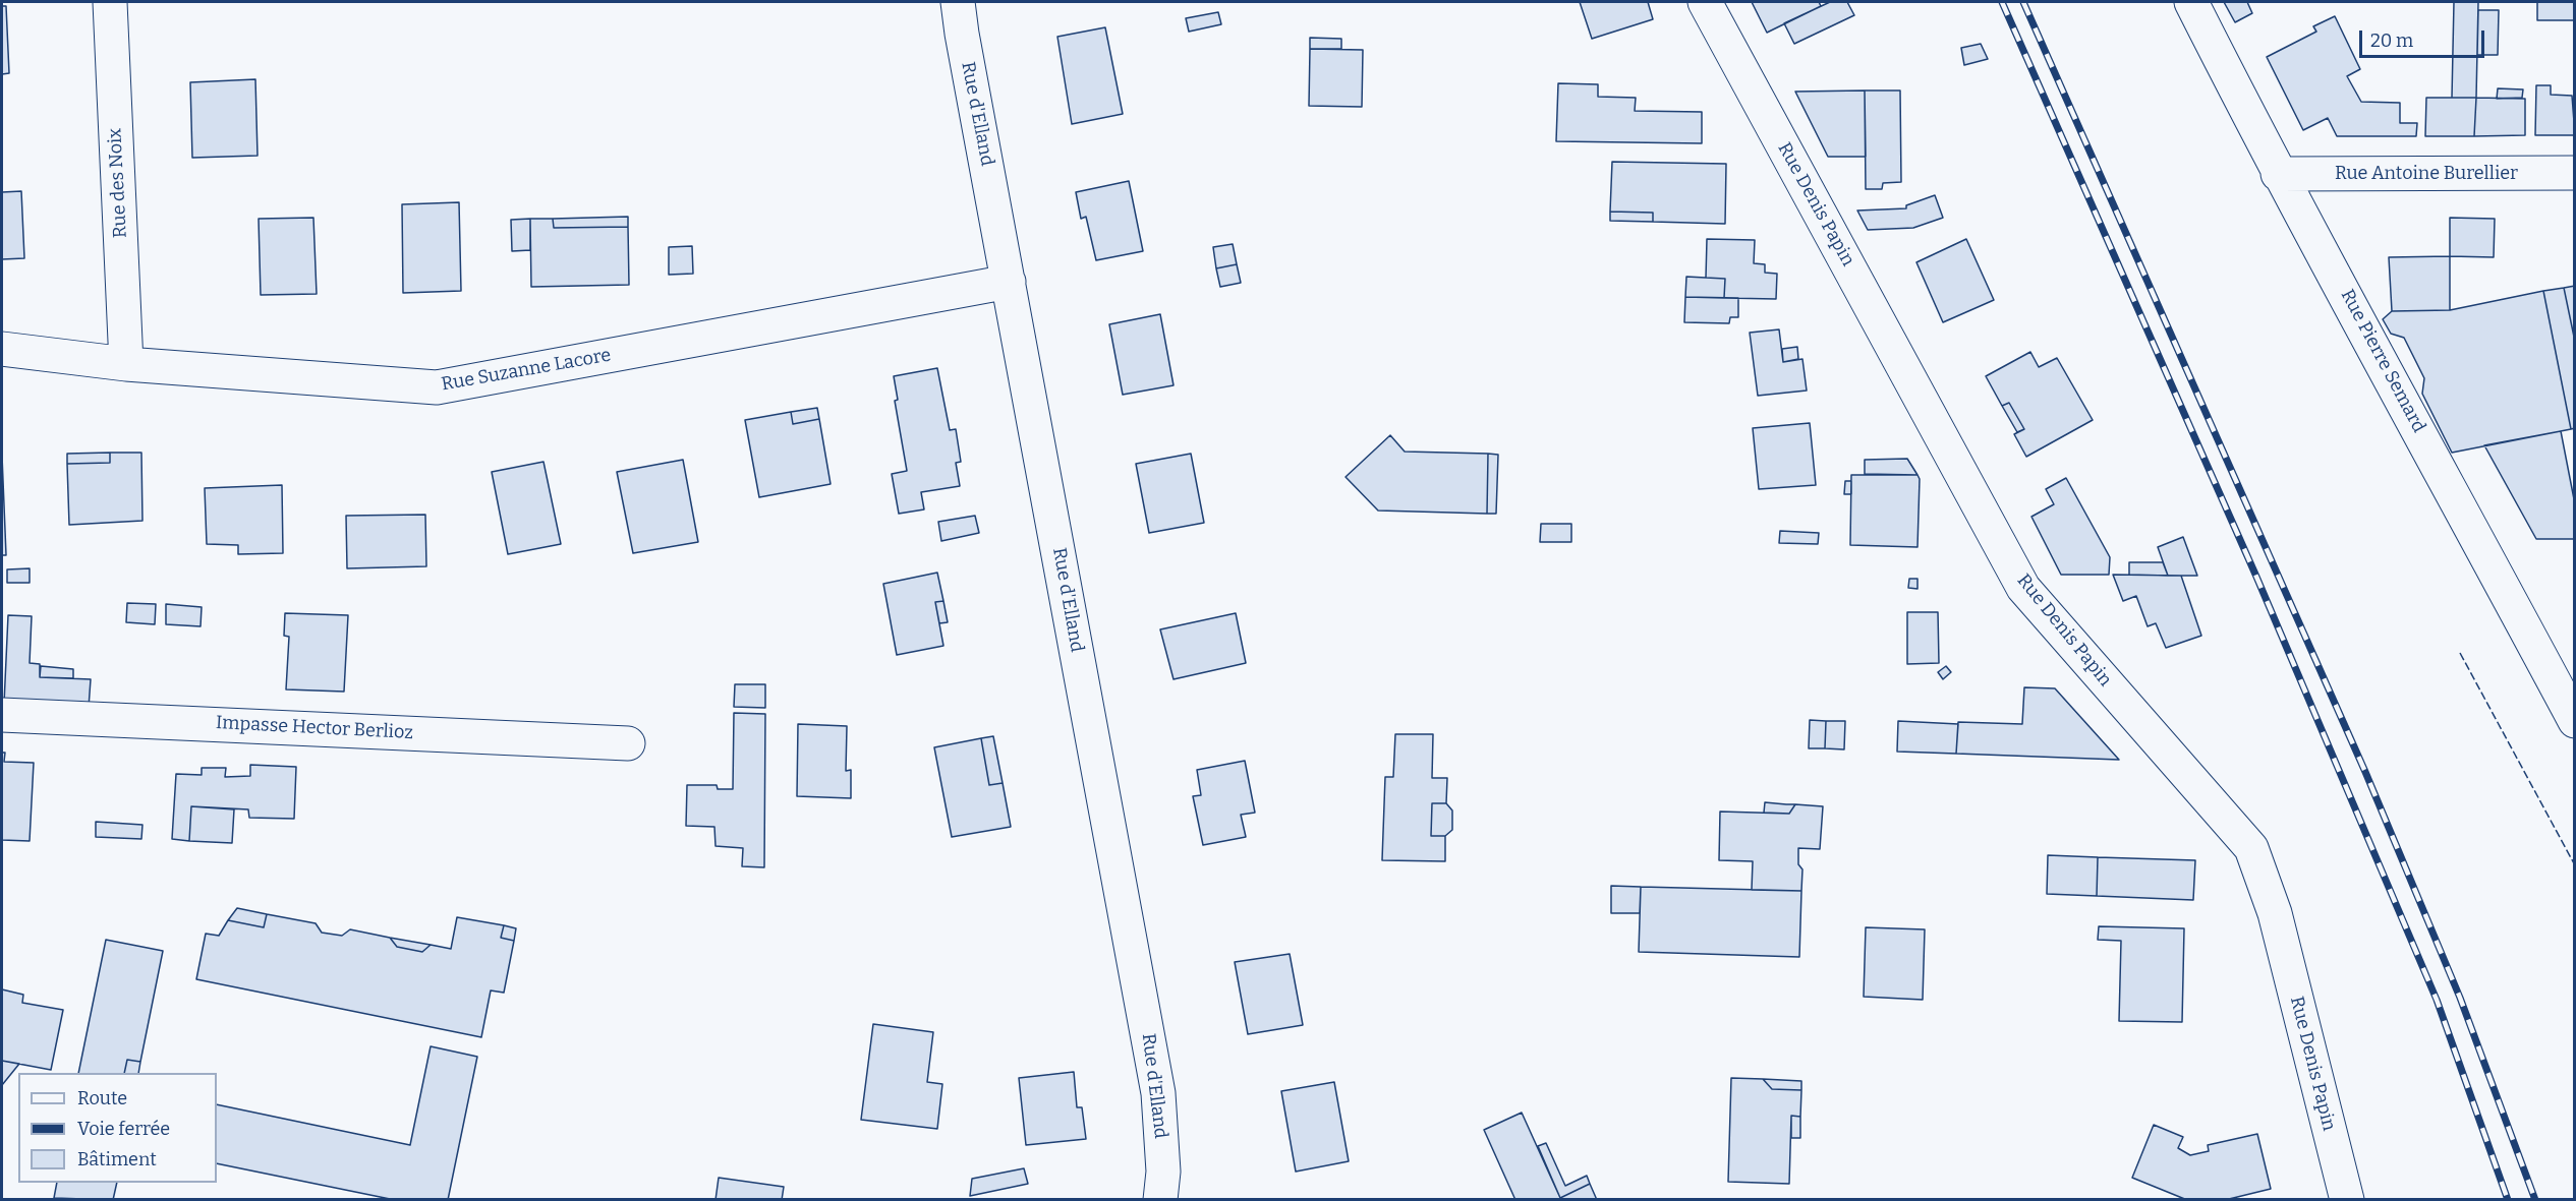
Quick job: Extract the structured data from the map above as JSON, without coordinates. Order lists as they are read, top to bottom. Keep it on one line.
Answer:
{"streets":{"street":["Rue d'Elland","Rue Antoine Burellier","Rue des Noix","Rue Denis Papin","Rue Pierre Semard","Rue Suzanne Lacore","Impasse Hector Berlioz"]},"crossings":[["Rue d'Elland","Rue Suzanne Lacore"],["Rue Antoine Burellier","Rue Pierre Semard"],["Rue des Noix","Rue Suzanne Lacore"]],"legend":["Route","Voie ferrée","Bâtiment"],"scale_bar":"20 m"}
